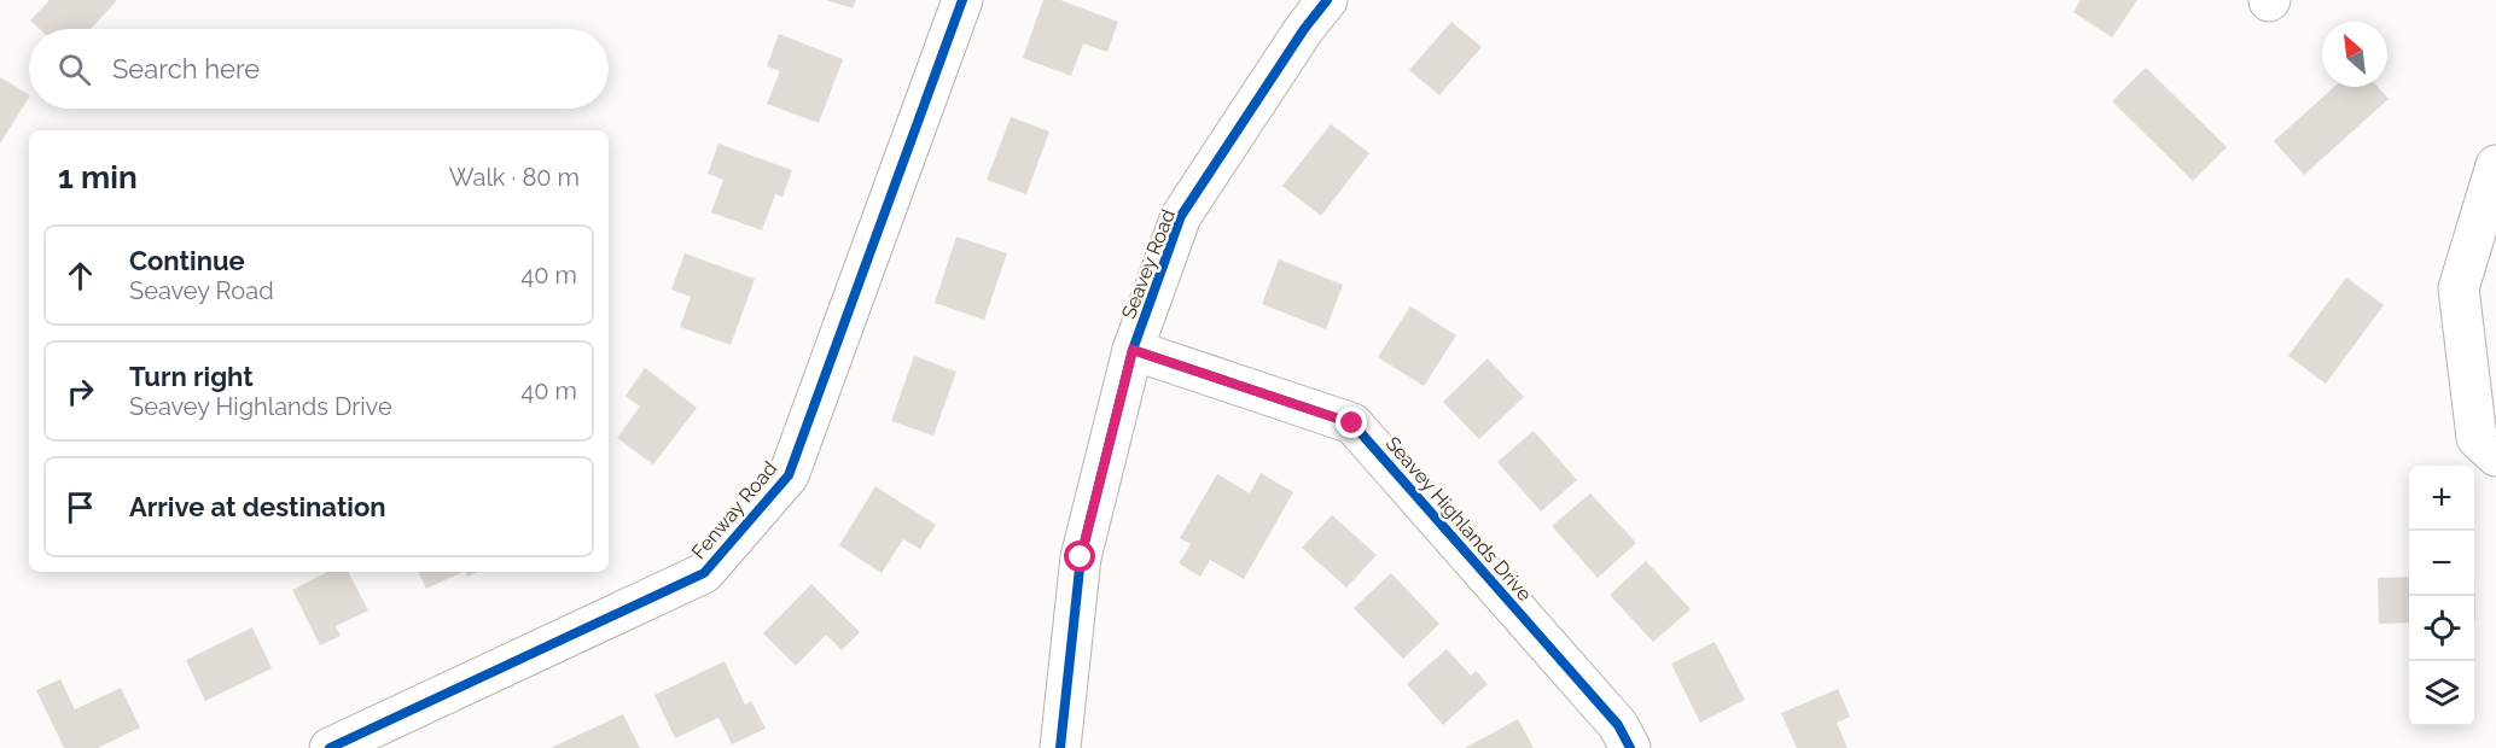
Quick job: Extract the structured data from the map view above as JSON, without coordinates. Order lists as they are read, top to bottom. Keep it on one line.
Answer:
{"streets":{"street":["Seavey Road","Fenway Road","Seavey Highlands Drive"]},"crossings":[["Seavey Road","Seavey Highlands Drive"]],"north":"top left","page":{"search":"Search here","heading":["1 min","Walk · 80 m"],"list":[["Continue","Seavey Road","40 m"],["Turn right","Seavey Highlands Drive","40 m"],"Arrive at destination"],"map_buttons":["+","−"]}}
